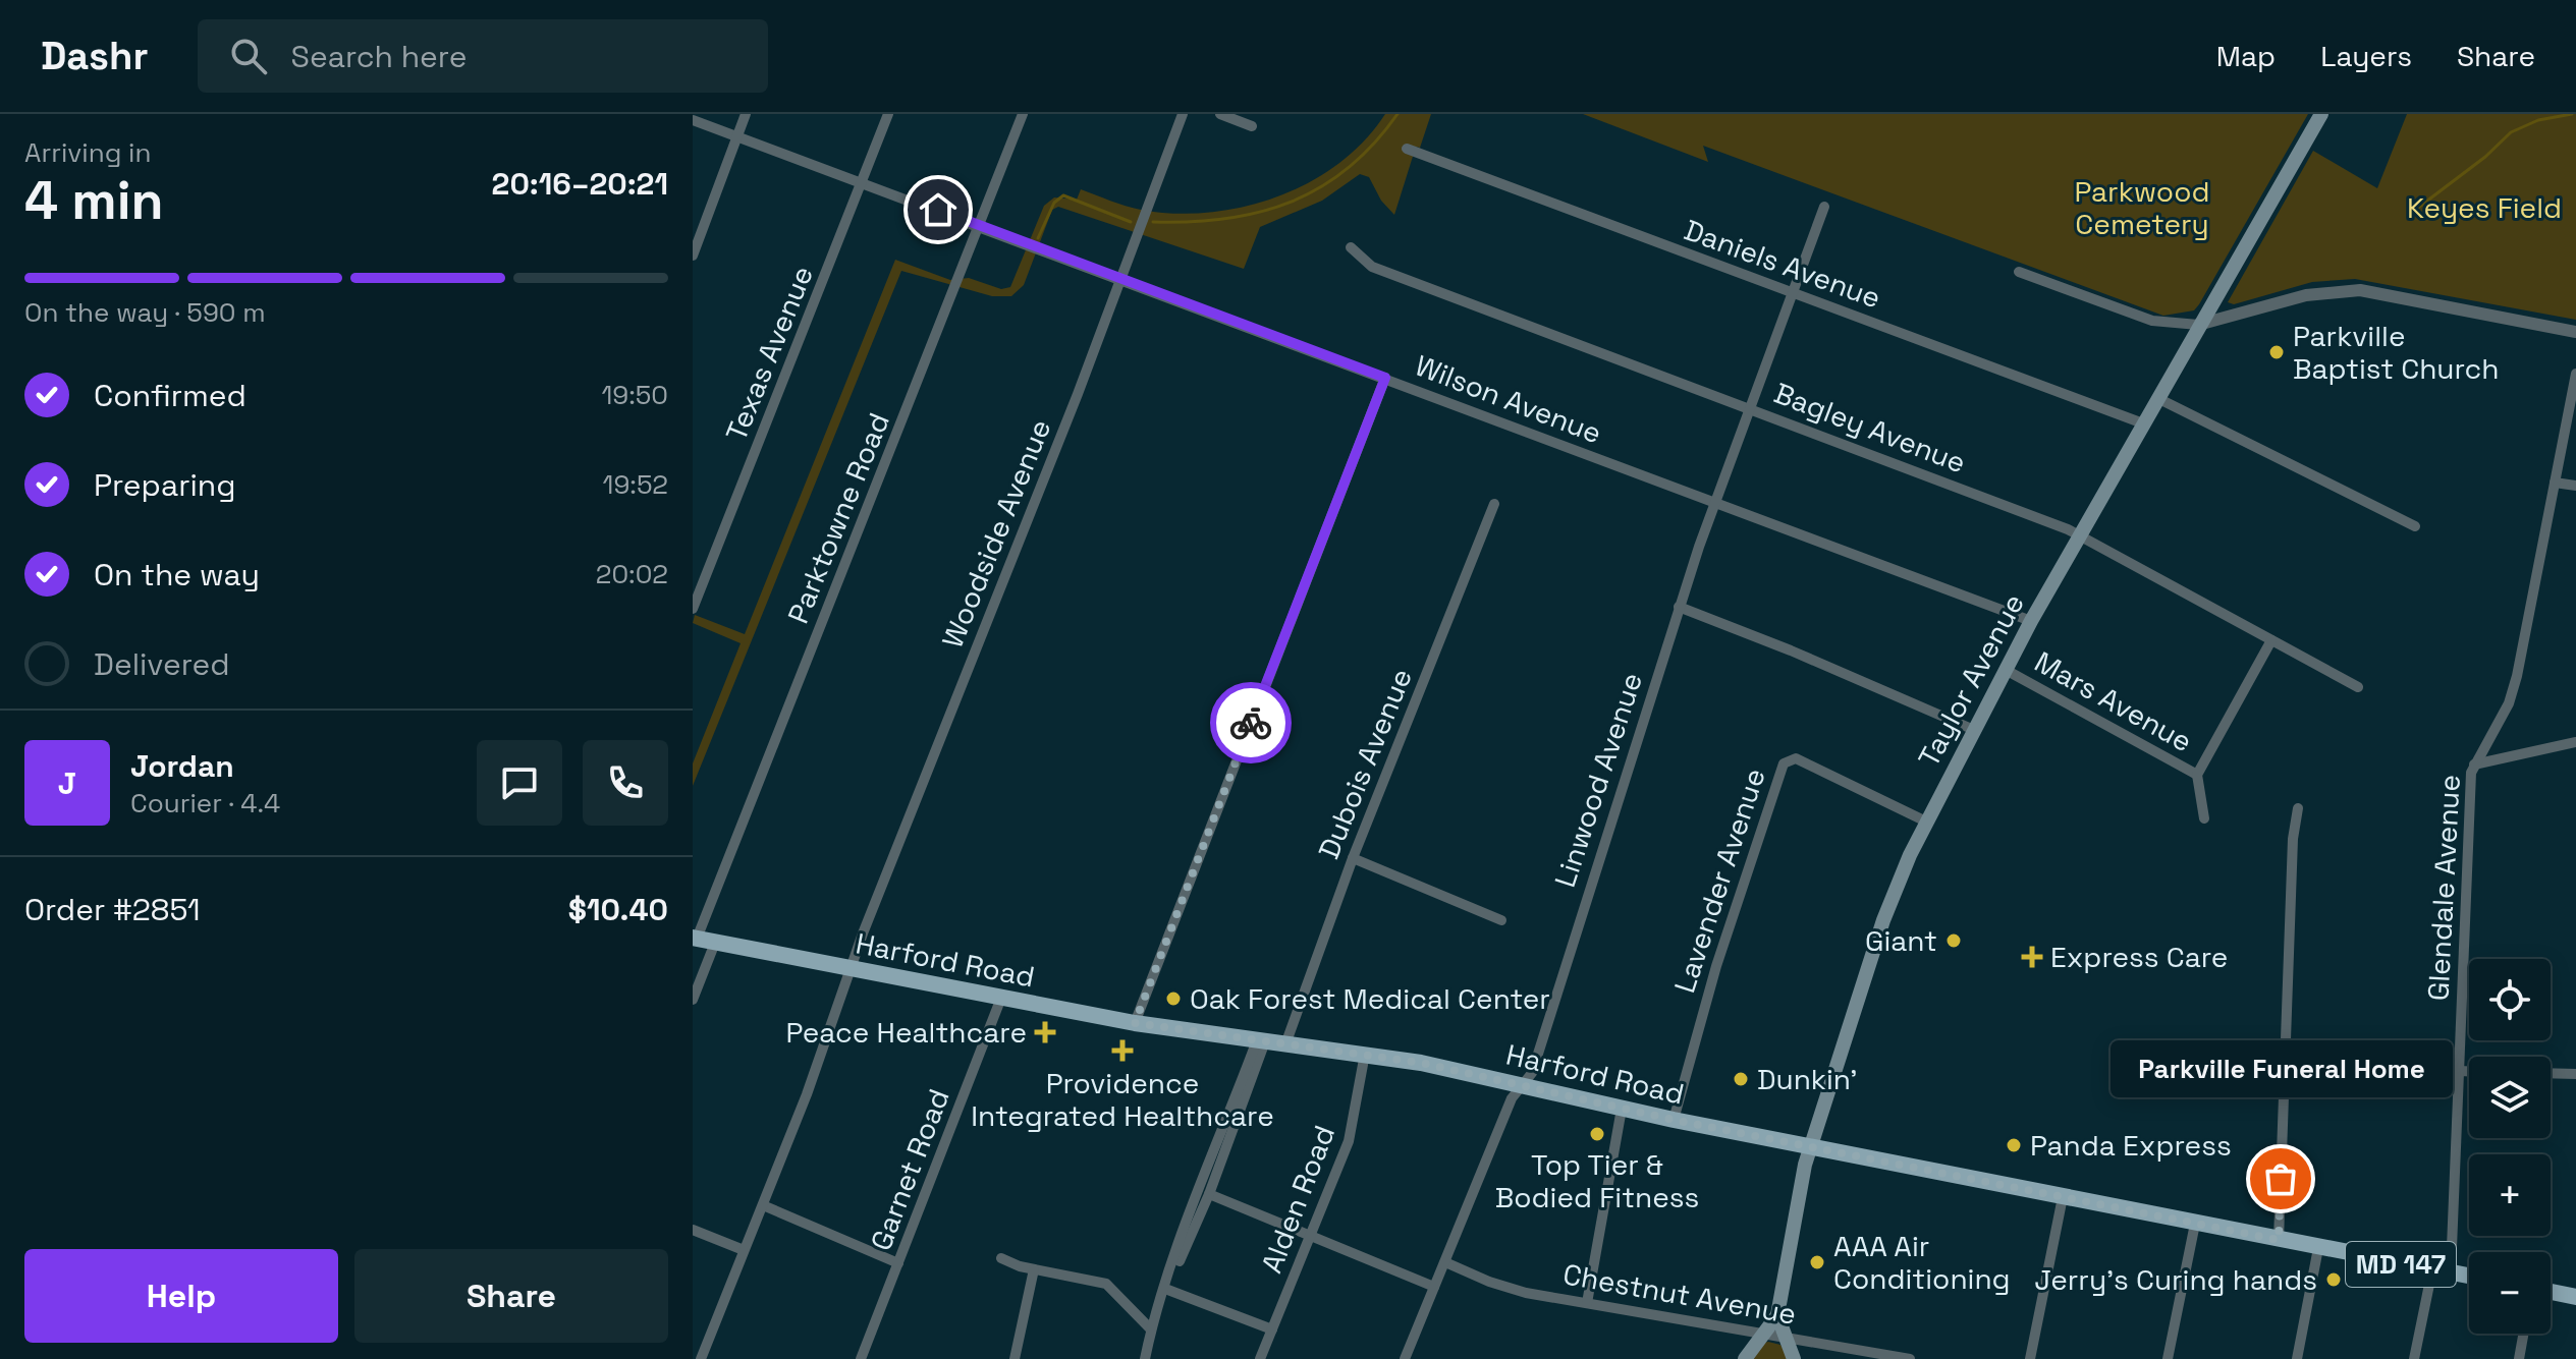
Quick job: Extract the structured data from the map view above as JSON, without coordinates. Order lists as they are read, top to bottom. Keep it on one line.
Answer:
{"streets":{"main road":["Taylor Avenue","Harford Road","MD 147"],"street":["Daniels Avenue","Texas Avenue","Wilson Avenue","Bagley Avenue","Parktowne Road","Woodside Avenue","Mars Avenue","Dubois Avenue","Linwood Avenue","Lavender Avenue","Glendale Avenue","Garnet Road","Alden Road","Chestnut Avenue"]},"crossings":[["Daniels Avenue","Taylor Avenue"],["Daniels Avenue","Linwood Avenue"],["Texas Avenue","Wilson Avenue"],["Wilson Avenue","Parktowne Road"],["Wilson Avenue","Woodside Avenue"],["Wilson Avenue","Taylor Avenue"],["Wilson Avenue","Linwood Avenue"],["Bagley Avenue","Taylor Avenue"],["Bagley Avenue","Linwood Avenue"],["Parktowne Road","Harford Road"],["Woodside Avenue","Harford Road"],["Taylor Avenue","Mars Avenue"],["Taylor Avenue","Lavender Avenue"],["Taylor Avenue","Harford Road"],["Taylor Avenue","Chestnut Avenue"],["Dubois Avenue","Harford Road"],["Linwood Avenue","Harford Road"],["Linwood Avenue","Chestnut Avenue"],["Lavender Avenue","Harford Road"],["Glendale Avenue","Harford Road"],["Harford Road","Garnet Road"],["Harford Road","Alden Road"]],"parks":["Parkwood Cemetery","Keyes Field"],"places":{"other":["Parkville Baptist Church","Giant","Oak Forest Medical Center","Dunkin'","Top Tier & Bodied Fitness","Panda Express","Parkville Funeral Home","AAA Air Conditioning","Jerry's Curing hands"],"health":["Express Care","Peace Healthcare","Providence Integrated Healthcare"]},"page":{"header":"Dashr","search":"Search here","nav":["Map","Layers","Share"],"heading":["4 min","Arriving in","20:16–20:21"],"panel":["Jordan","Courier · 4.4","Order #2851","$10.40"],"bar":"On the way · 590 m","list":[["Confirmed","19:50"],["Preparing","19:52"],["On the way","20:02"],"Delivered"],"round":"J","map_buttons":["+","−"],"bubble":"Parkville Funeral Home","buttons":["Help","Share"]}}
